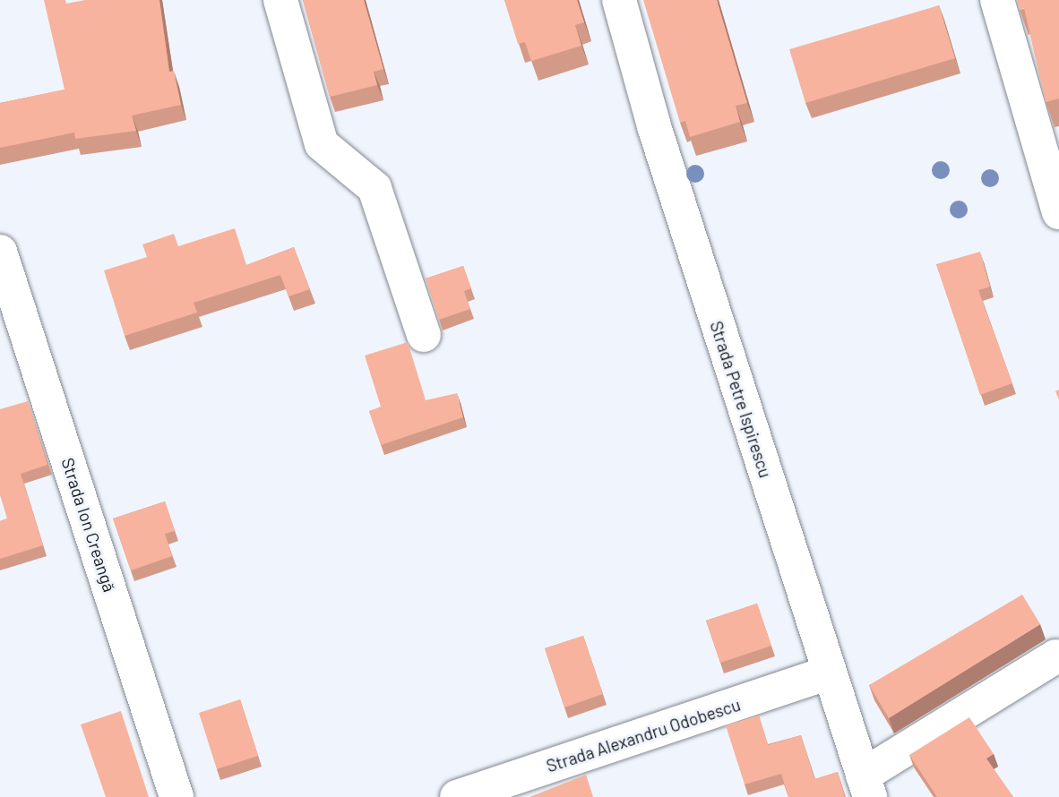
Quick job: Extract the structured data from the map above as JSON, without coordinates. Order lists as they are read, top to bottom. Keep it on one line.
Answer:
{"streets":{"street":["Strada Petre Ispirescu","Strada Ion Creangă","Strada Alexandru Odobescu"]},"crossings":[["Strada Petre Ispirescu","Strada Alexandru Odobescu"]]}
